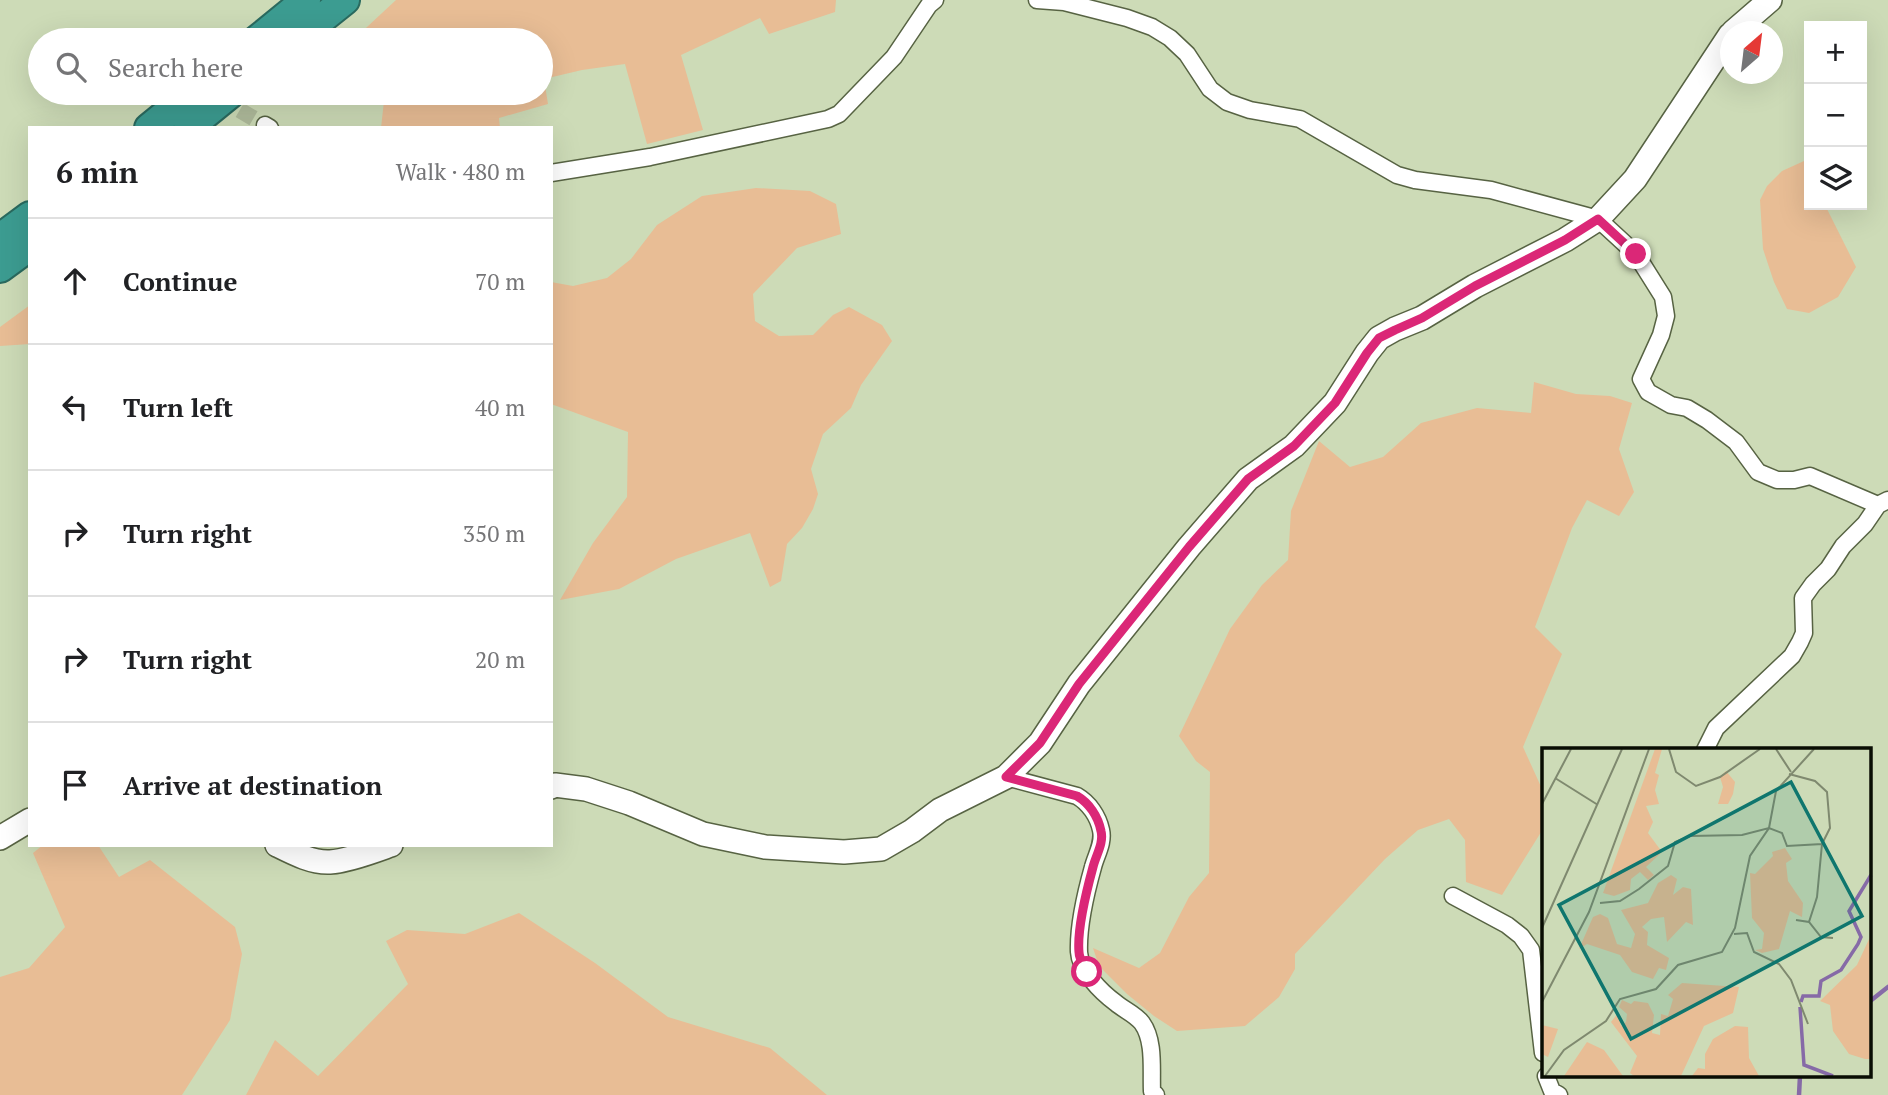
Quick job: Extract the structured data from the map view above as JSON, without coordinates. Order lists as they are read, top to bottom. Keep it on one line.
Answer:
{"north":"top right","page":{"map_buttons":["+","−"],"search":"Search here","heading":["6 min","Walk · 480 m"],"list":[["Continue","70 m"],["Turn left","40 m"],["Turn right","350 m"],["Turn right","20 m"],"Arrive at destination"]}}
